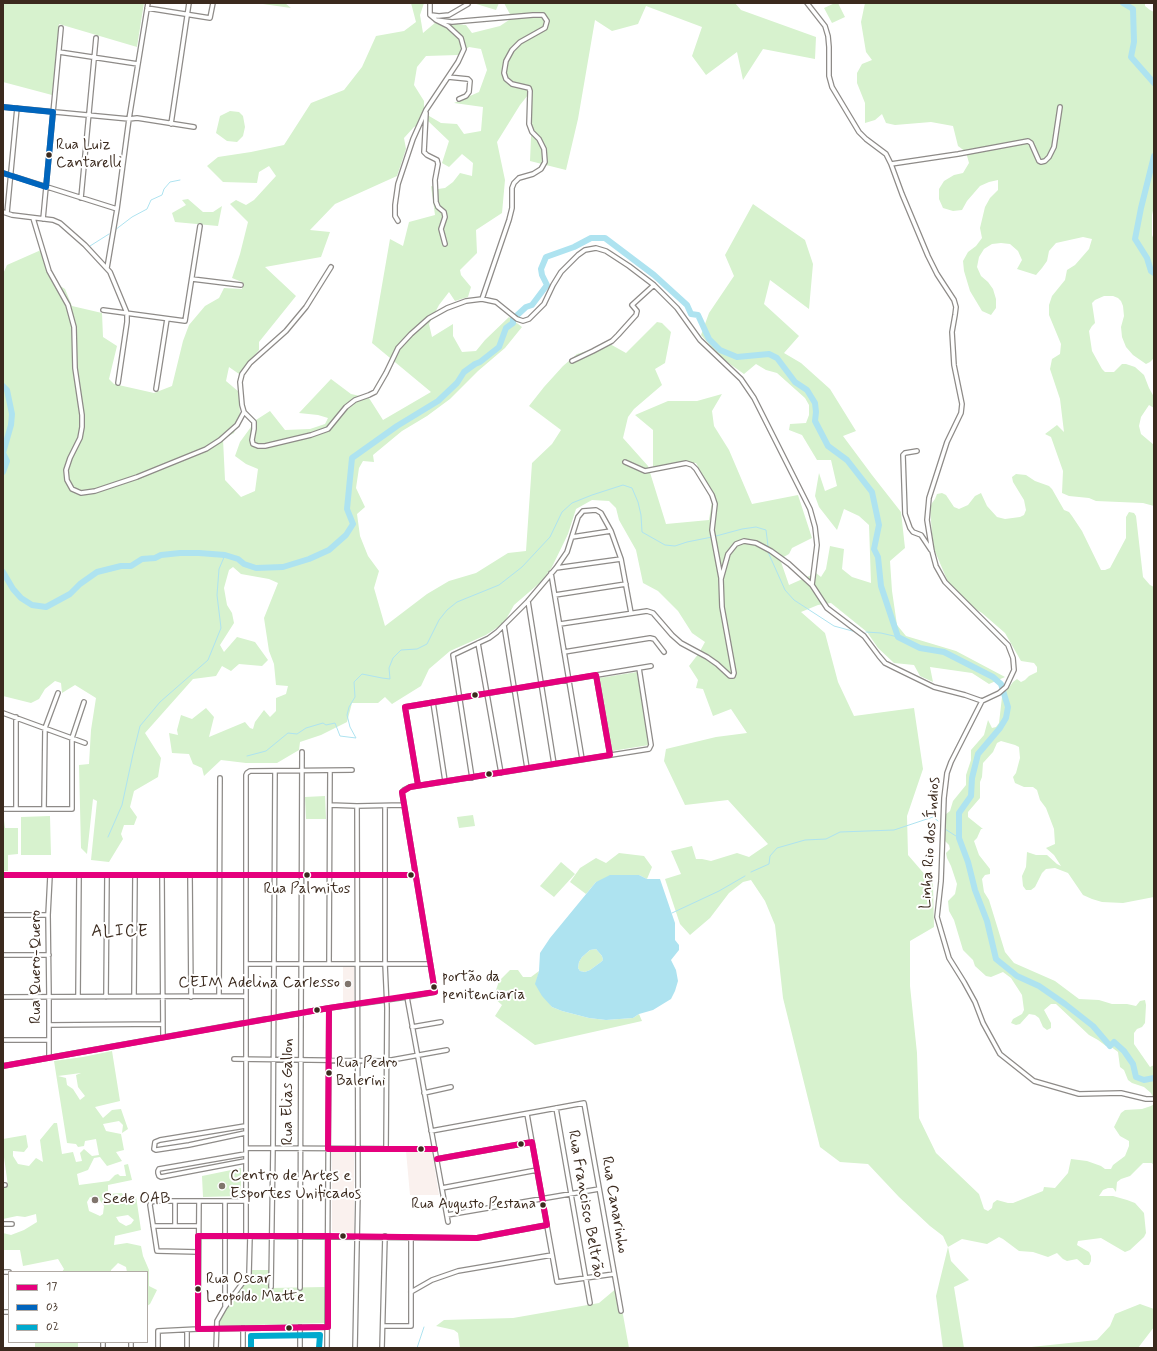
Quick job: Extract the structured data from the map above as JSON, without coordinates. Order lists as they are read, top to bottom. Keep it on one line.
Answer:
{"streets":{"street":["Linha Rio dos Índios","Rua Quero-Quero","Rua Elias Gallon","Rua Francisco Beltrão","Rua Canarinho"]},"crossings":[["Rua Francisco Beltrão","Rua Canarinho"]],"districts":["ALICE"],"places":["Rua Luiz Cantarelli","Rua Palmitos","CEIM Adelina Carlesso","portão da penitenciaria","Rua Pedro Balerini","Centro de Artes e Esportes Unificados","Sede OAB","Rua Augusto Pestana","Rua Oscar Leopoldo Matte"],"lines":["transit line 03","transit line 17","transit line 02"],"legend":["17","03","02"]}
